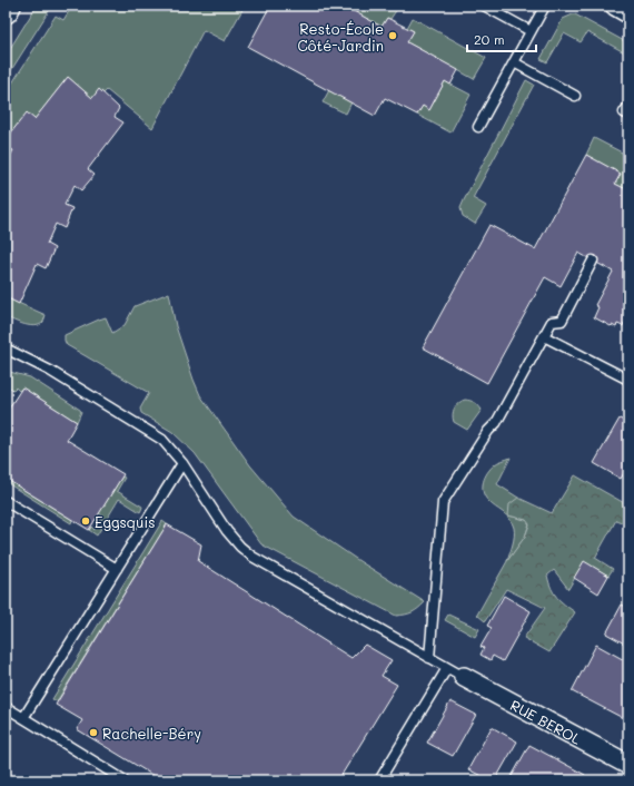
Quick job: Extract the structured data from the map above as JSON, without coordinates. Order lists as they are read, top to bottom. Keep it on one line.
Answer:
{"streets":{"street":["RUE BEROL"]},"places":["Resto-École Côté-Jardin","Eggsquis","Rachelle-Béry"],"scale_bar":"20 m"}
